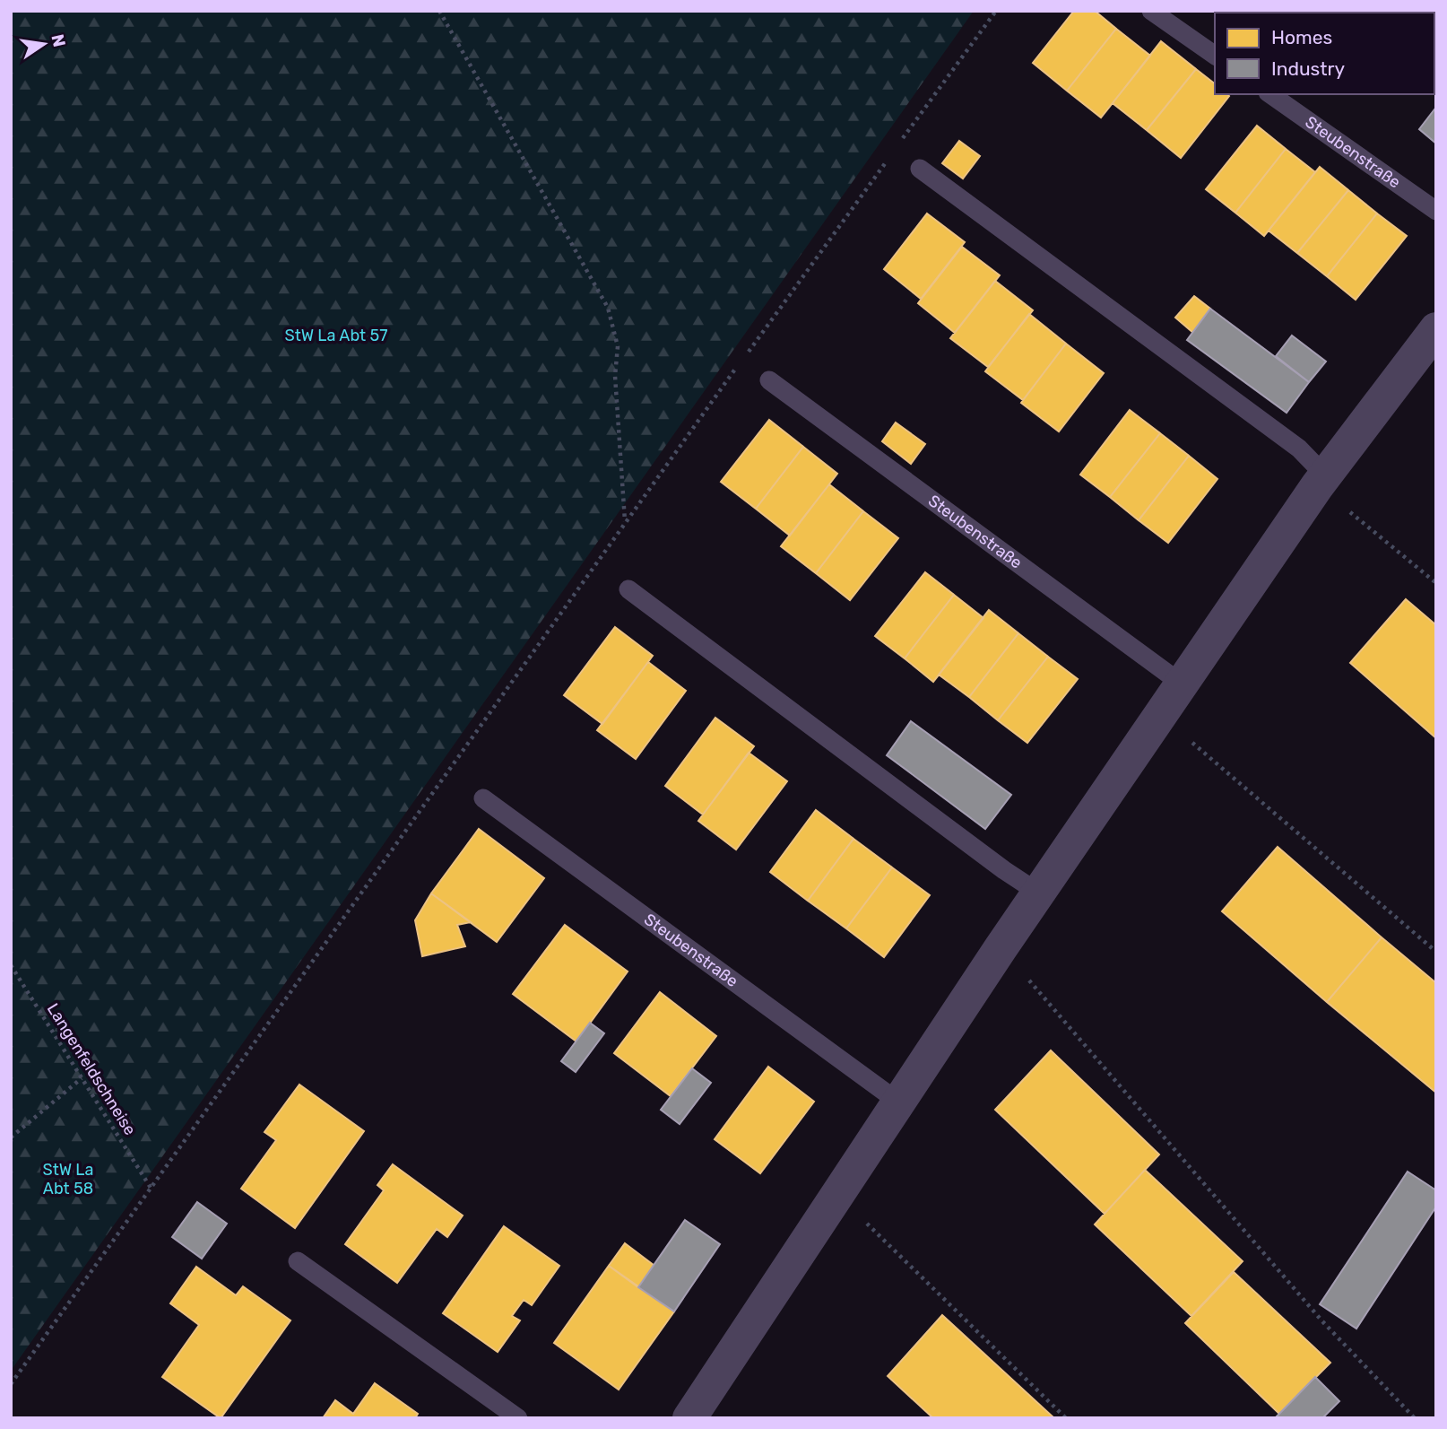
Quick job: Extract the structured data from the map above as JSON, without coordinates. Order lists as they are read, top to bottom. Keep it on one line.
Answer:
{"streets":{"lane":["Steubenstraße"],"path":["Langenfeldschneise"]},"parks":["StW La Abt 57","StW La Abt 58"],"legend":["Homes","Industry"],"north":"right"}
